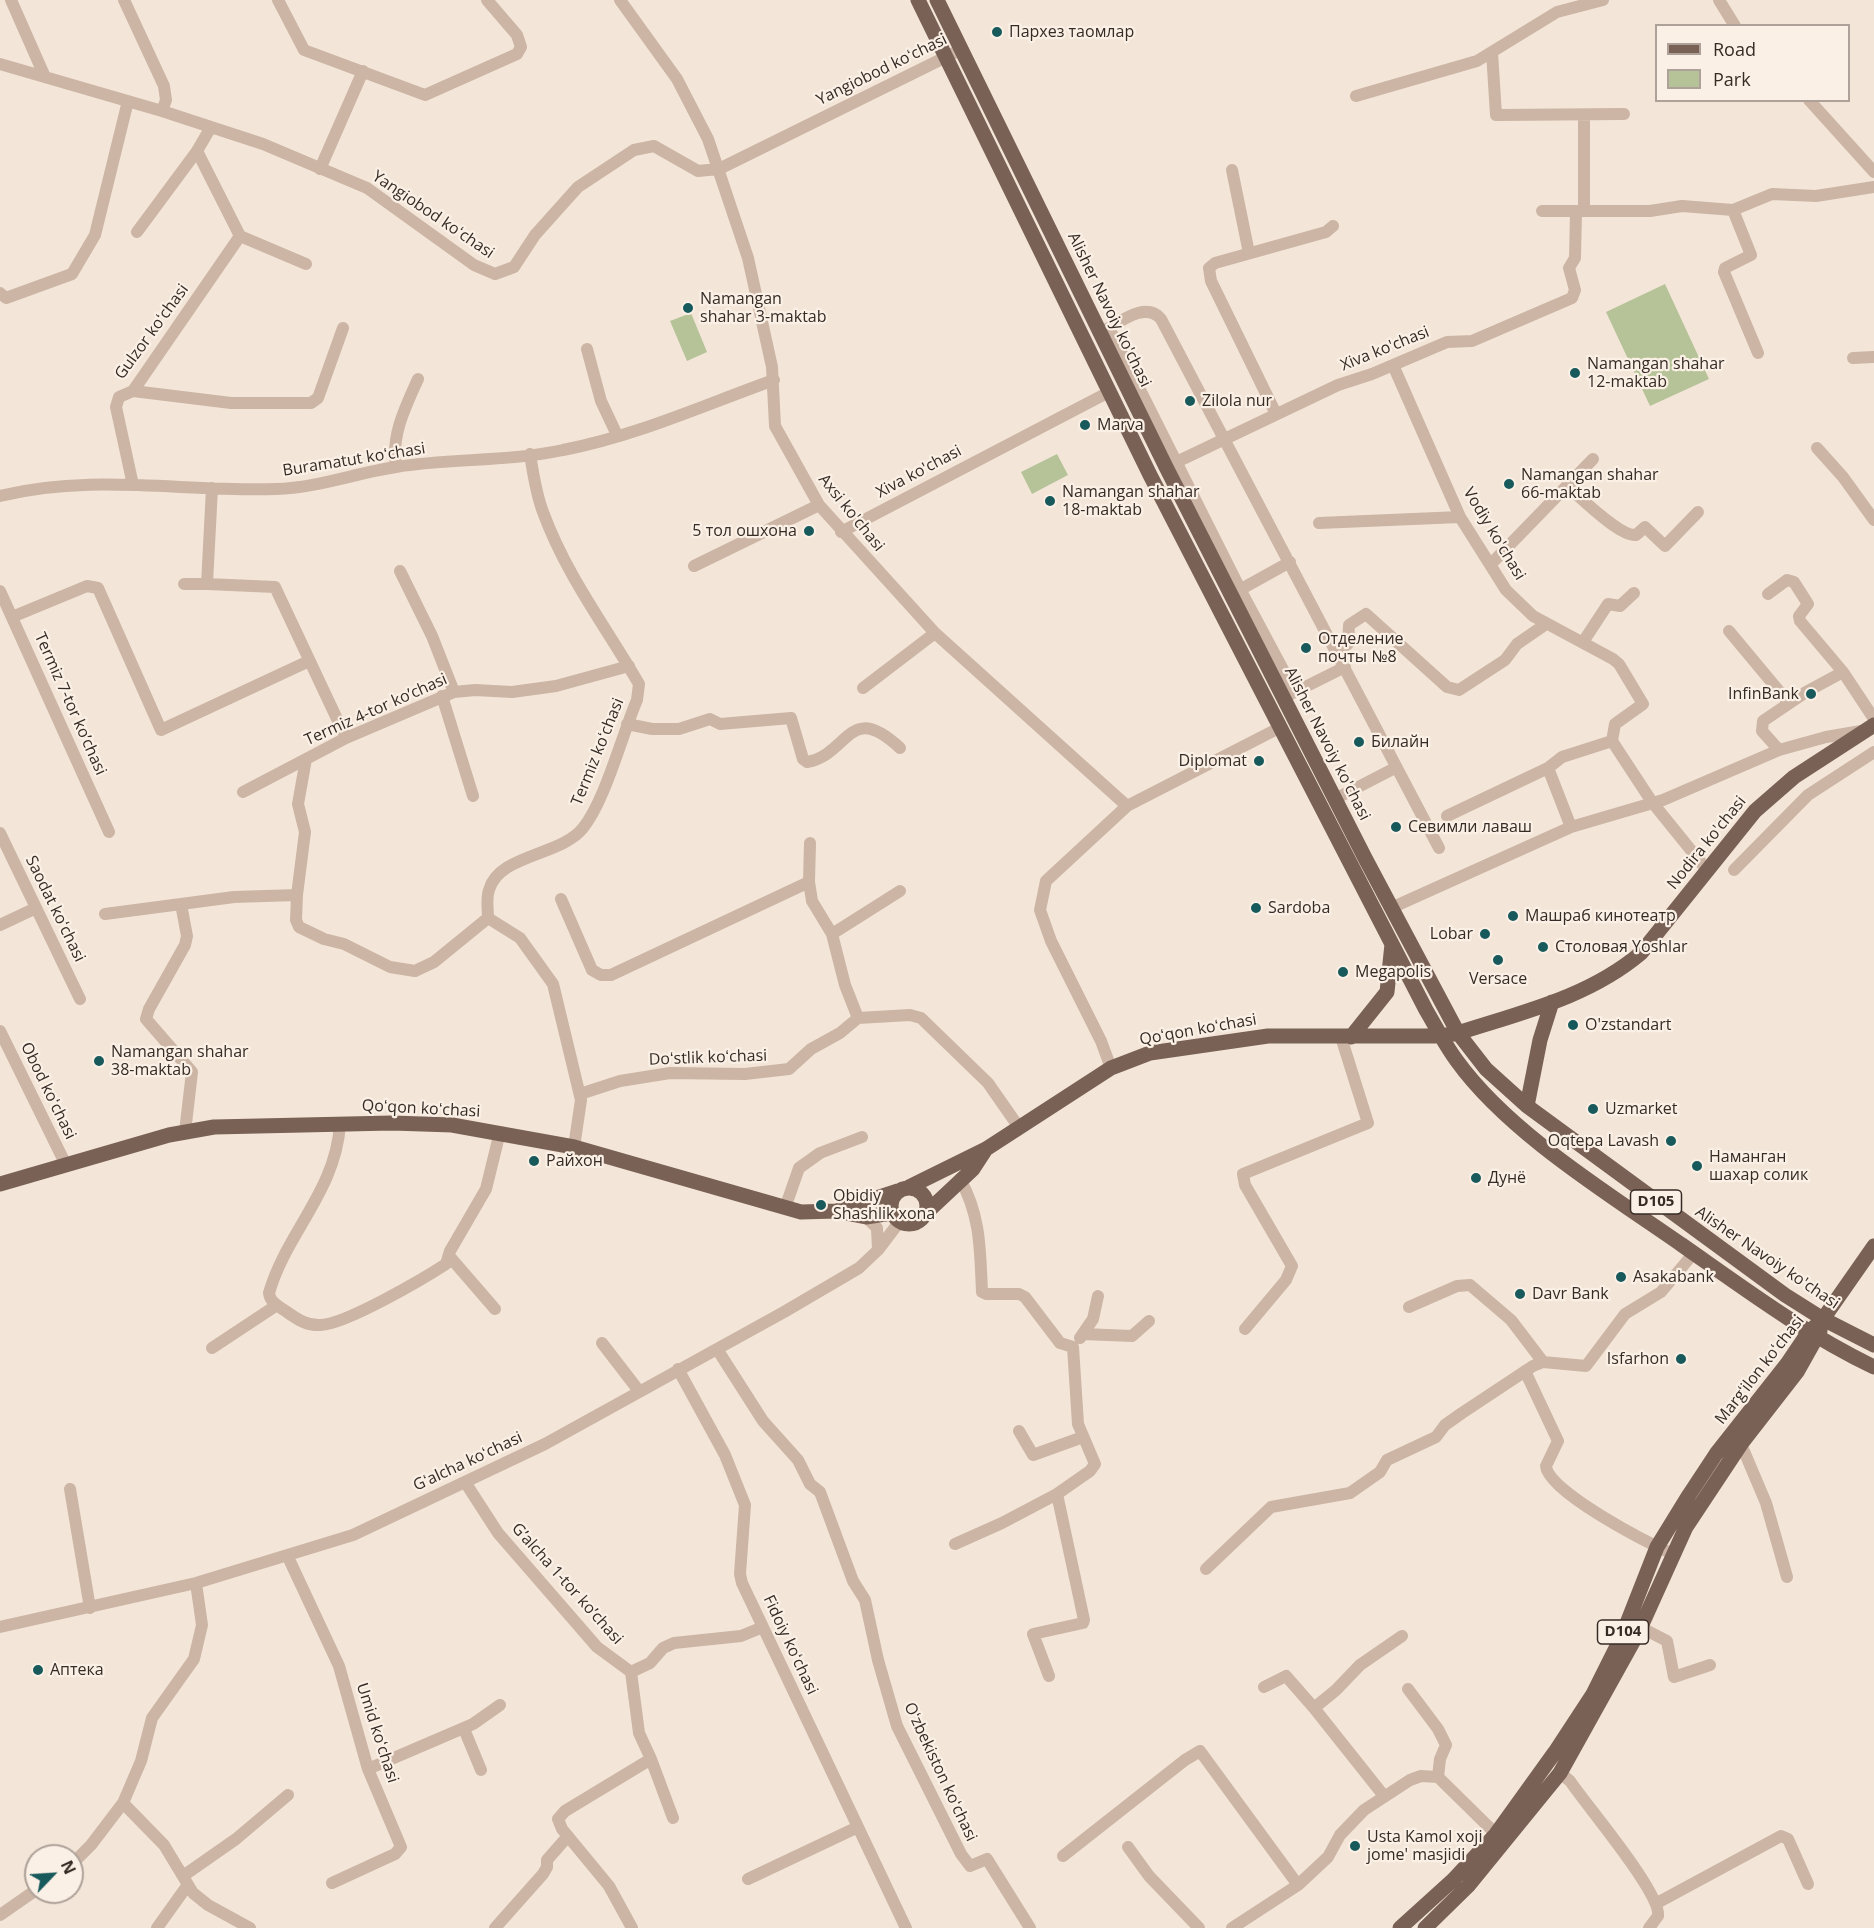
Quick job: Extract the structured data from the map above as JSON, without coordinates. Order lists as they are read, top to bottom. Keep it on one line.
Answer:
{"streets":{"main road":["Alisher Navoiy ko'chasi","Nodira ko'chasi","Qoʻqon koʻchasi","D105","Margʻilon koʻchasi","D104"],"street":["Yangiobod koʻchasi","Gulzor koʻchasi","Xiva ko'chasi","Buramatut koʻchasi","Axsi ko'chasi","Vodiy ko'chasi","Termiz 7-tor koʼchasi","Termiz 4-tor koʼchasi","Termiz koʻchasi","Saodat koʻchasi","Doʻstlik koʻchasi","Obod koʻchasi","Gʻalcha koʻchasi","Gʼalcha 1-tor koʼchasi","Fidoiy koʻchasi","Umid koʻchasi","Oʻzbekiston koʻchasi"]},"crossings":[["Yangiobod koʻchasi","Alisher Navoiy ko'chasi"],["Yangiobod koʻchasi","Axsi ko'chasi"],["Alisher Navoiy ko'chasi","Xiva ko'chasi"],["Alisher Navoiy ko'chasi","Nodira ko'chasi"],["Alisher Navoiy ko'chasi","Qoʻqon koʻchasi"],["Alisher Navoiy ko'chasi","D105"],["Alisher Navoiy ko'chasi","Margʻilon koʻchasi"],["Gulzor koʻchasi","Buramatut koʻchasi"],["Xiva ko'chasi","Axsi ko'chasi"],["Xiva ko'chasi","Vodiy ko'chasi"],["Buramatut koʻchasi","Axsi ko'chasi"],["Buramatut koʻchasi","Termiz koʻchasi"],["Termiz 4-tor koʼchasi","Termiz koʻchasi"],["Nodira ko'chasi","Qoʻqon koʻchasi"],["Nodira ko'chasi","D105"],["Qoʻqon koʻchasi","Obod koʻchasi"],["Qoʻqon koʻchasi","D105"],["Qoʻqon koʻchasi","Gʻalcha koʻchasi"],["D105","Margʻilon koʻchasi"],["Gʻalcha koʻchasi","Gʼalcha 1-tor koʼchasi"],["Gʻalcha koʻchasi","Fidoiy koʻchasi"],["Gʻalcha koʻchasi","Umid koʻchasi"],["Gʻalcha koʻchasi","Oʻzbekiston koʻchasi"]],"places":["Пархез таомлар","Namangan shahar 3-maktab","Namangan shahar 12-maktab","Zilola nur","Marva","Namangan shahar 66-maktab","Namangan shahar 18-maktab","5 тол ошхона","Отделение почты №8","InfinBank","Билайн","Diplomat","Севимли лаваш","Sardoba","Машраб кинотеатр","Lobar","Столовая Yoshlar","Versace","Megapolis","O'zstandart","Namangan shahar 38-maktab","Uzmarket","Oqtepa Lavash","Райхон","Наманган шахар солик","Дунё","Obidiy Shashlik xona","Asakabank","Davr Bank","Isfarhon","Аптека","Usta Kamol xoji jome' masjidi"],"legend":["Road","Park"],"north":"top right"}
